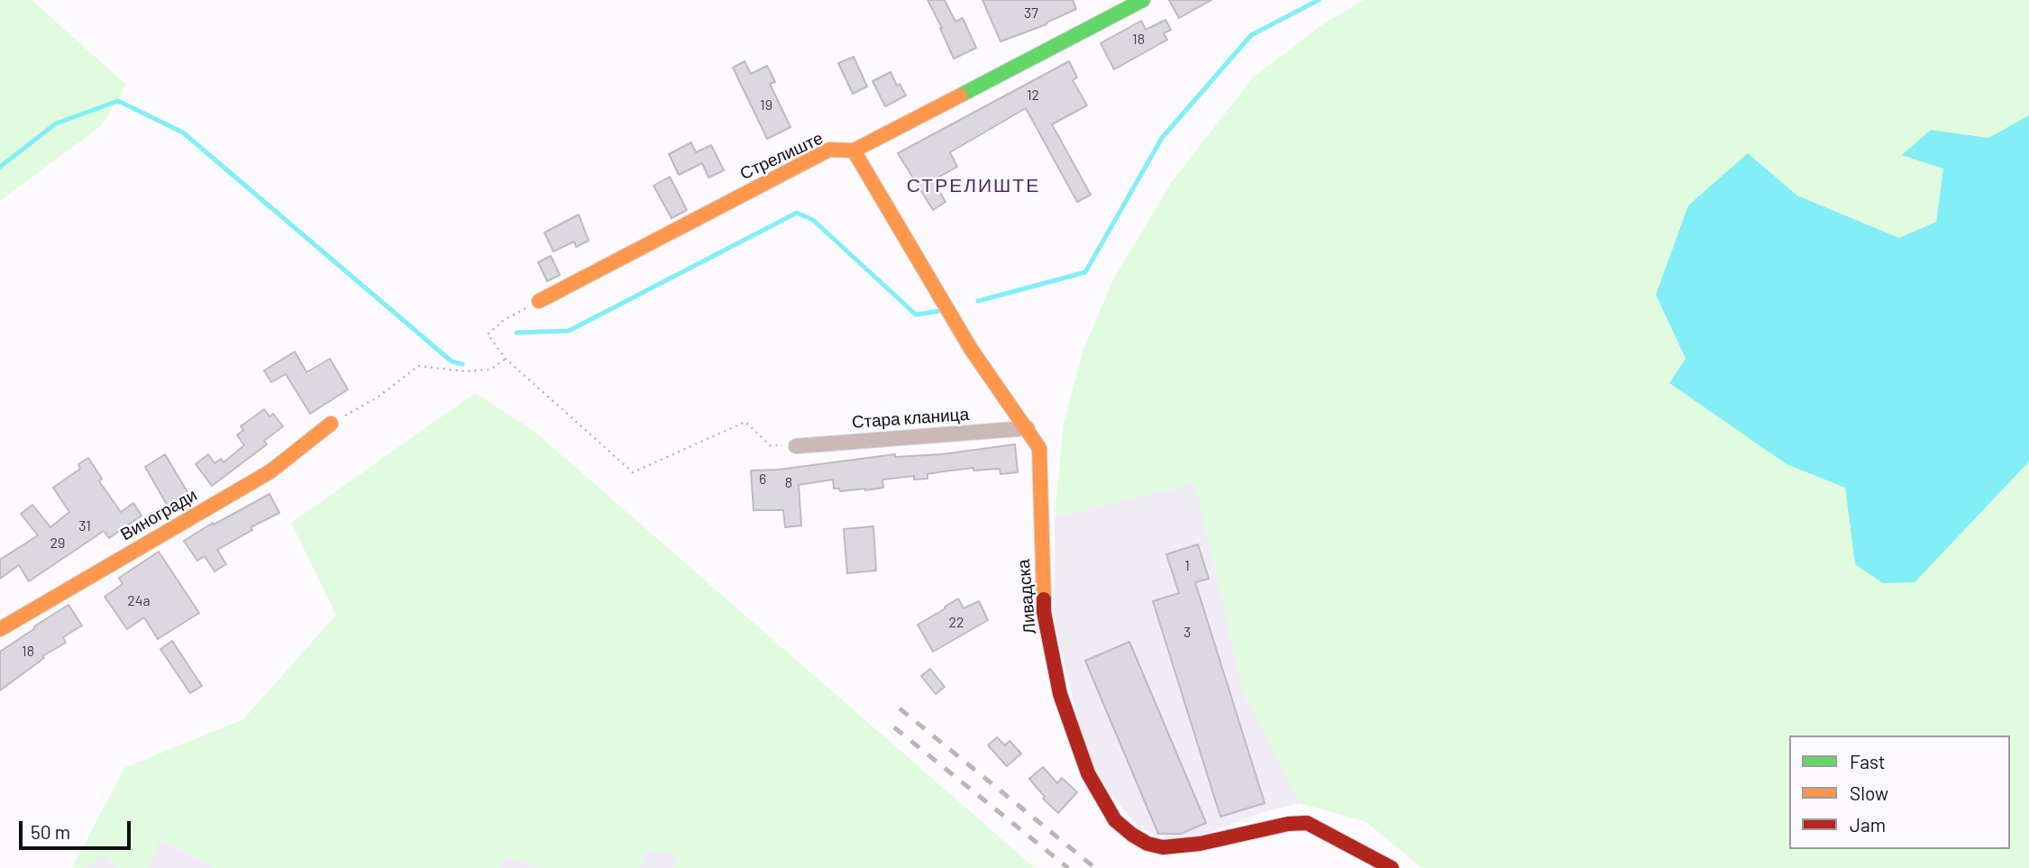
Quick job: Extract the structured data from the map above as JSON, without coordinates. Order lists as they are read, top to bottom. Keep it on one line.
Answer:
{"streets":{"street":["Стрелиште","Стара кланица","Виногради","Ливадска"]},"crossings":[["Стрелиште","Ливадска"],["Стара кланица","Ливадска"]],"districts":["СТРЕЛИШТЕ"],"house_numbers":["37","18","12","19","6","8","31","29","1","24a","22","3","18"],"legend":["Fast","Slow","Jam"],"scale_bar":"50 m"}
